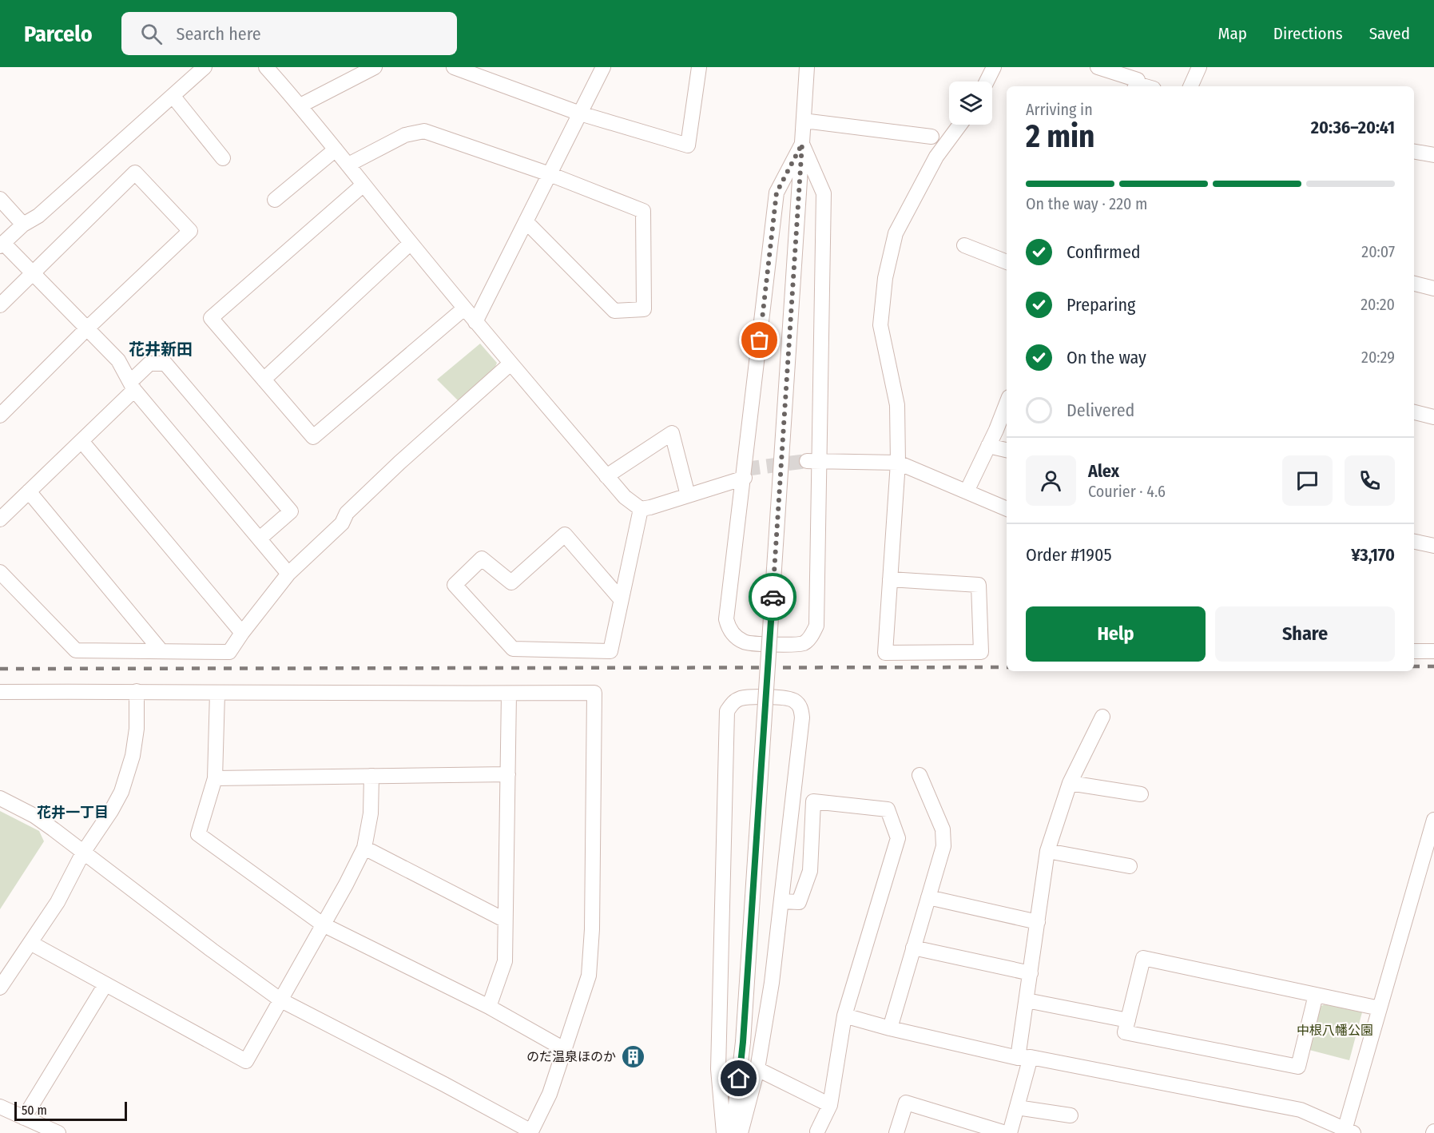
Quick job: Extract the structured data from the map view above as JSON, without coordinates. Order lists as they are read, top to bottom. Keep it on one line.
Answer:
{"districts":["花井新田","花井一丁目"],"parks":["中根八幡公園"],"places":{"building":["のだ温泉ほのか"]},"scale_bar":"50 m","page":{"header":"Parcelo","search":"Search here","nav":["Map","Directions","Saved"],"heading":["2 min","Arriving in","20:36–20:41"],"panel":["Alex","Courier · 4.6","Order #1905","¥3,170"],"bar":"On the way · 220 m","list":[["Confirmed","20:07"],["Preparing","20:20"],["On the way","20:29"],"Delivered"],"buttons":["Help","Share"],"scale":"50 m"}}
